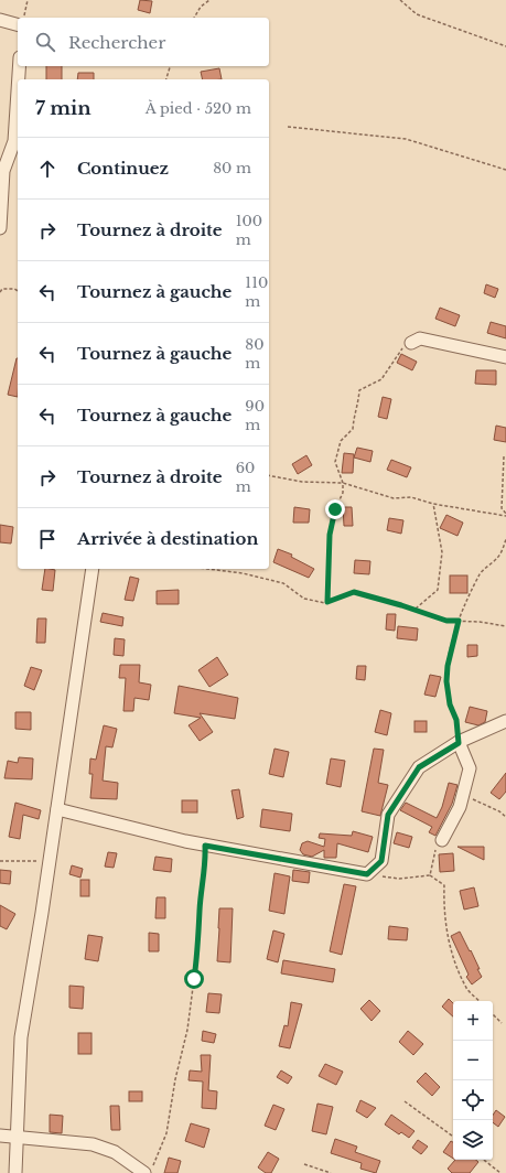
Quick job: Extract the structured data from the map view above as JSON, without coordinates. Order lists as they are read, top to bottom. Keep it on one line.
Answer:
{"page":{"search":"Rechercher","heading":["7 min","À pied · 520 m"],"list":[["Continuez","80 m"],["Tournez à droite","100 m"],["Tournez à gauche","110 m"],["Tournez à gauche","80 m"],["Tournez à gauche","90 m"],["Tournez à droite","60 m"],"Arrivée à destination"],"map_buttons":["+","−"]}}
